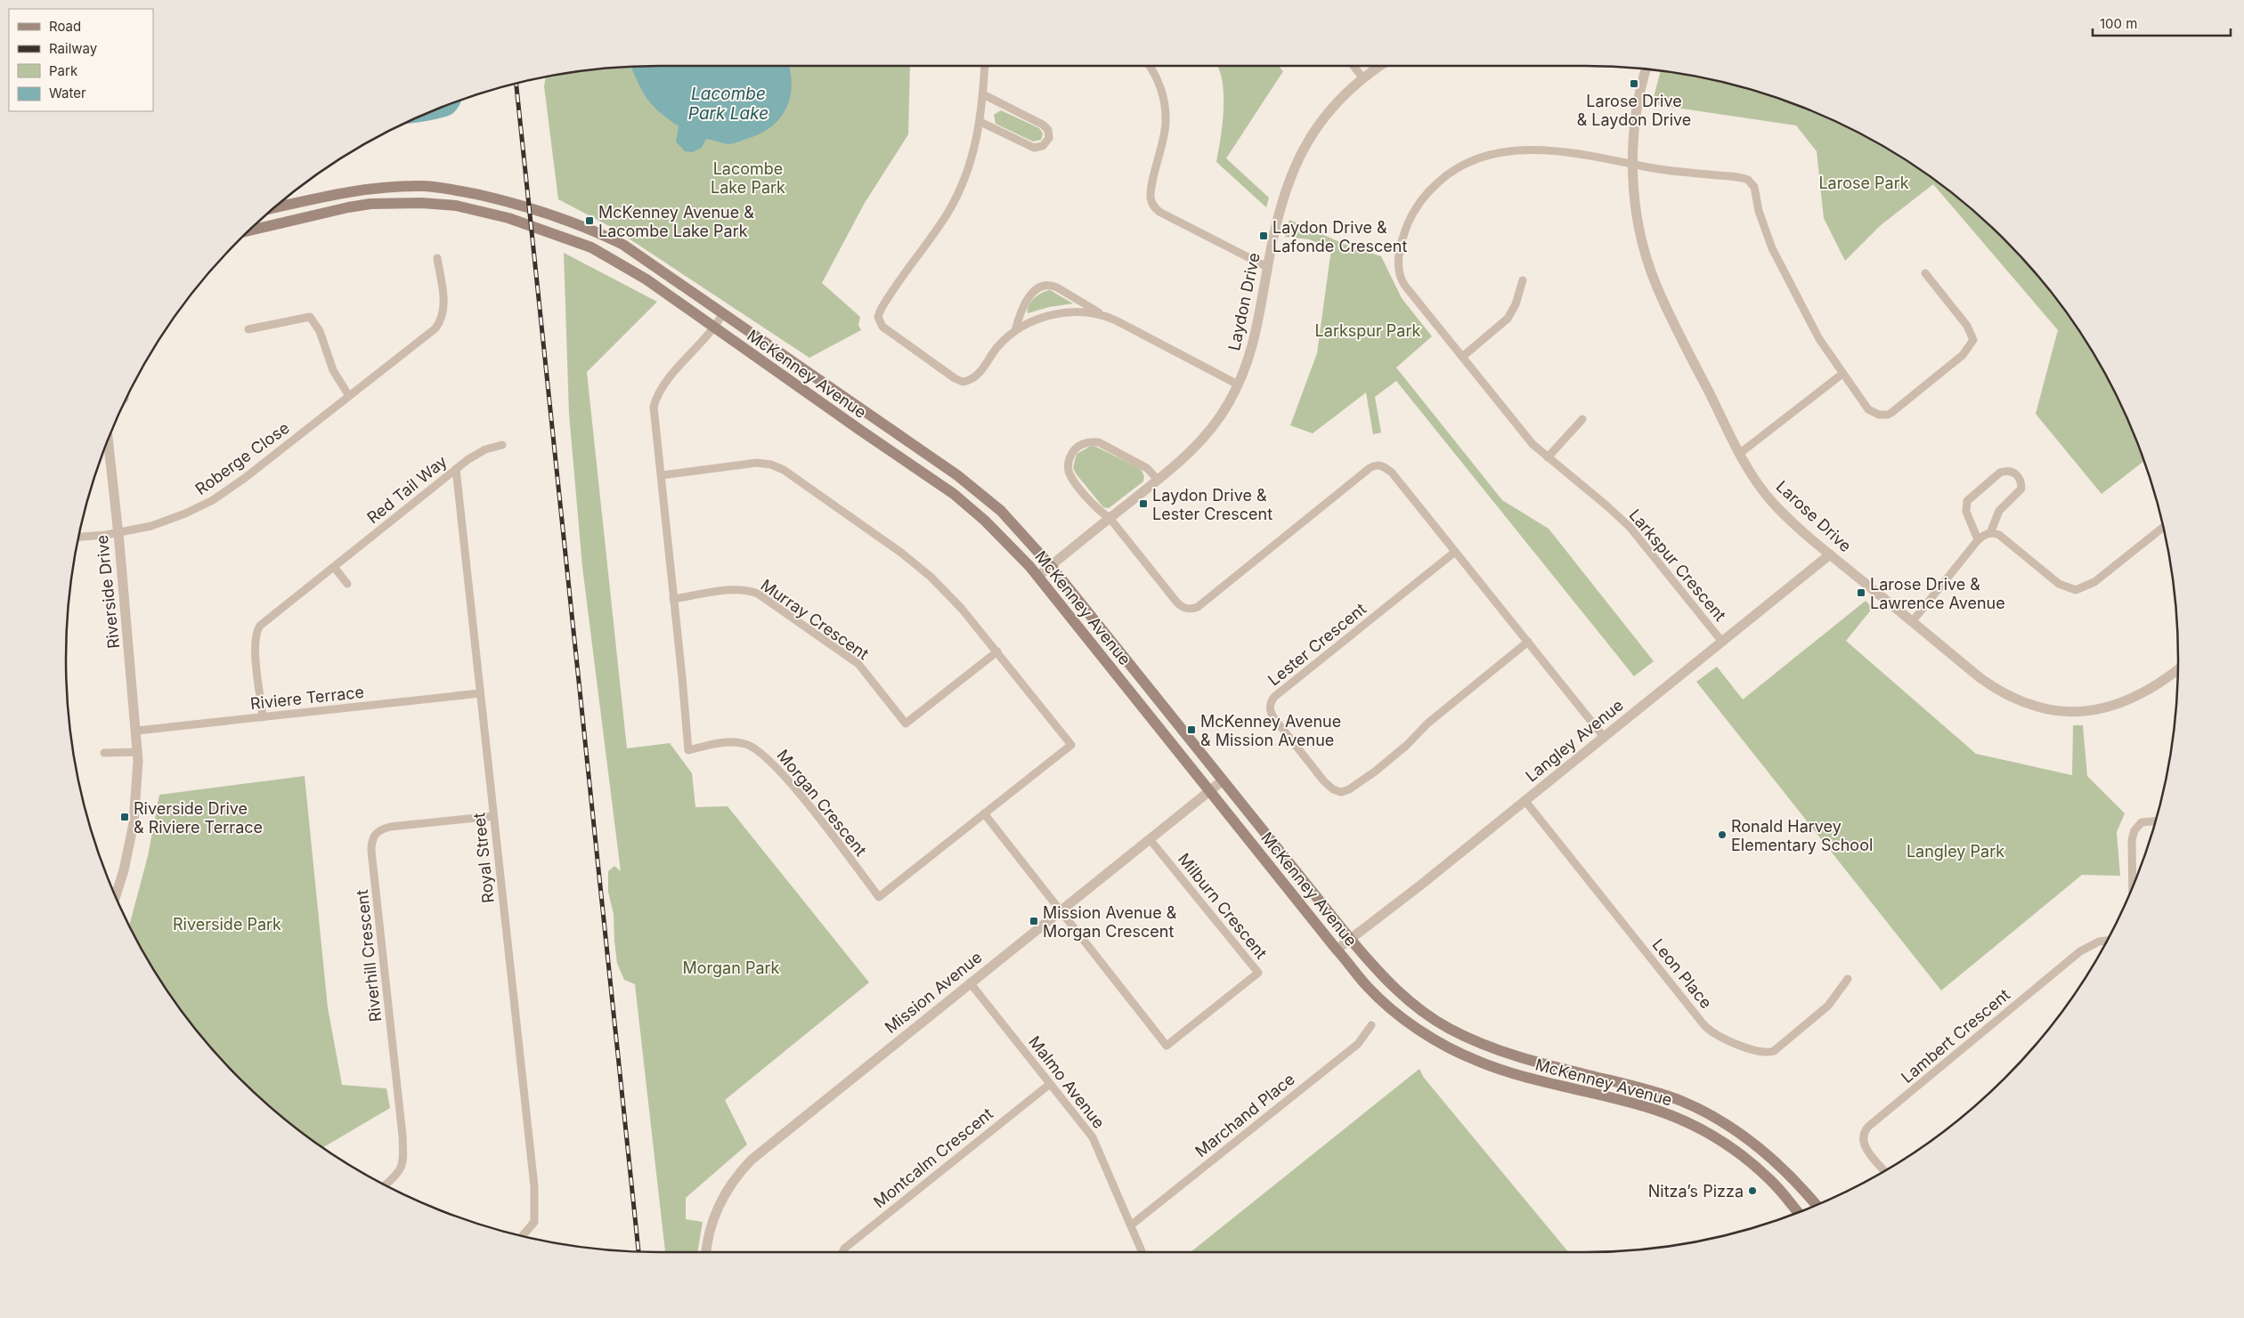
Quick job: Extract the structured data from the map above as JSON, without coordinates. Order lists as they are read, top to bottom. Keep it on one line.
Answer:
{"streets":{"main road":["McKenney Avenue"],"street":["Laydon Drive","Roberge Close","Red Tail Way","Larose Drive","Larkspur Crescent","Riverside Drive","Murray Crescent","Lester Crescent","Riviere Terrace","Langley Avenue","Morgan Crescent","Royal Street","Milburn Crescent","Riverhill Crescent","Leon Place","Mission Avenue","Lambert Crescent","Malmo Avenue","Marchand Place","Montcalm Crescent"]},"crossings":[["Laydon Drive","McKenney Avenue"],["McKenney Avenue","Langley Avenue"],["McKenney Avenue","Morgan Crescent"],["McKenney Avenue","Mission Avenue"],["Roberge Close","Riverside Drive"],["Red Tail Way","Riviere Terrace"],["Red Tail Way","Royal Street"],["Larose Drive","Larkspur Crescent"],["Larose Drive","Langley Avenue"],["Larkspur Crescent","Langley Avenue"],["Riverside Drive","Riviere Terrace"],["Murray Crescent","Morgan Crescent"],["Riviere Terrace","Royal Street"],["Langley Avenue","Leon Place"],["Royal Street","Riverhill Crescent"],["Milburn Crescent","Mission Avenue"],["Mission Avenue","Malmo Avenue"],["Malmo Avenue","Marchand Place"],["Malmo Avenue","Montcalm Crescent"]],"water":["Lacombe Park Lake"],"parks":["Lacombe Lake Park","Larose Park","Larkspur Park","Langley Park","Riverside Park","Morgan Park"],"places":{"transit":["Larose Drive & Laydon Drive","McKenney Avenue & Lacombe Lake Park","Laydon Drive & Lafonde Crescent","Laydon Drive & Lester Crescent","Larose Drive & Lawrence Avenue","McKenney Avenue & Mission Avenue","Riverside Drive & Riviere Terrace","Mission Avenue & Morgan Crescent"],"other":["Ronald Harvey Elementary School","Nitza’s Pizza"]},"legend":["Road","Railway","Park","Water"],"scale_bar":"100 m"}
